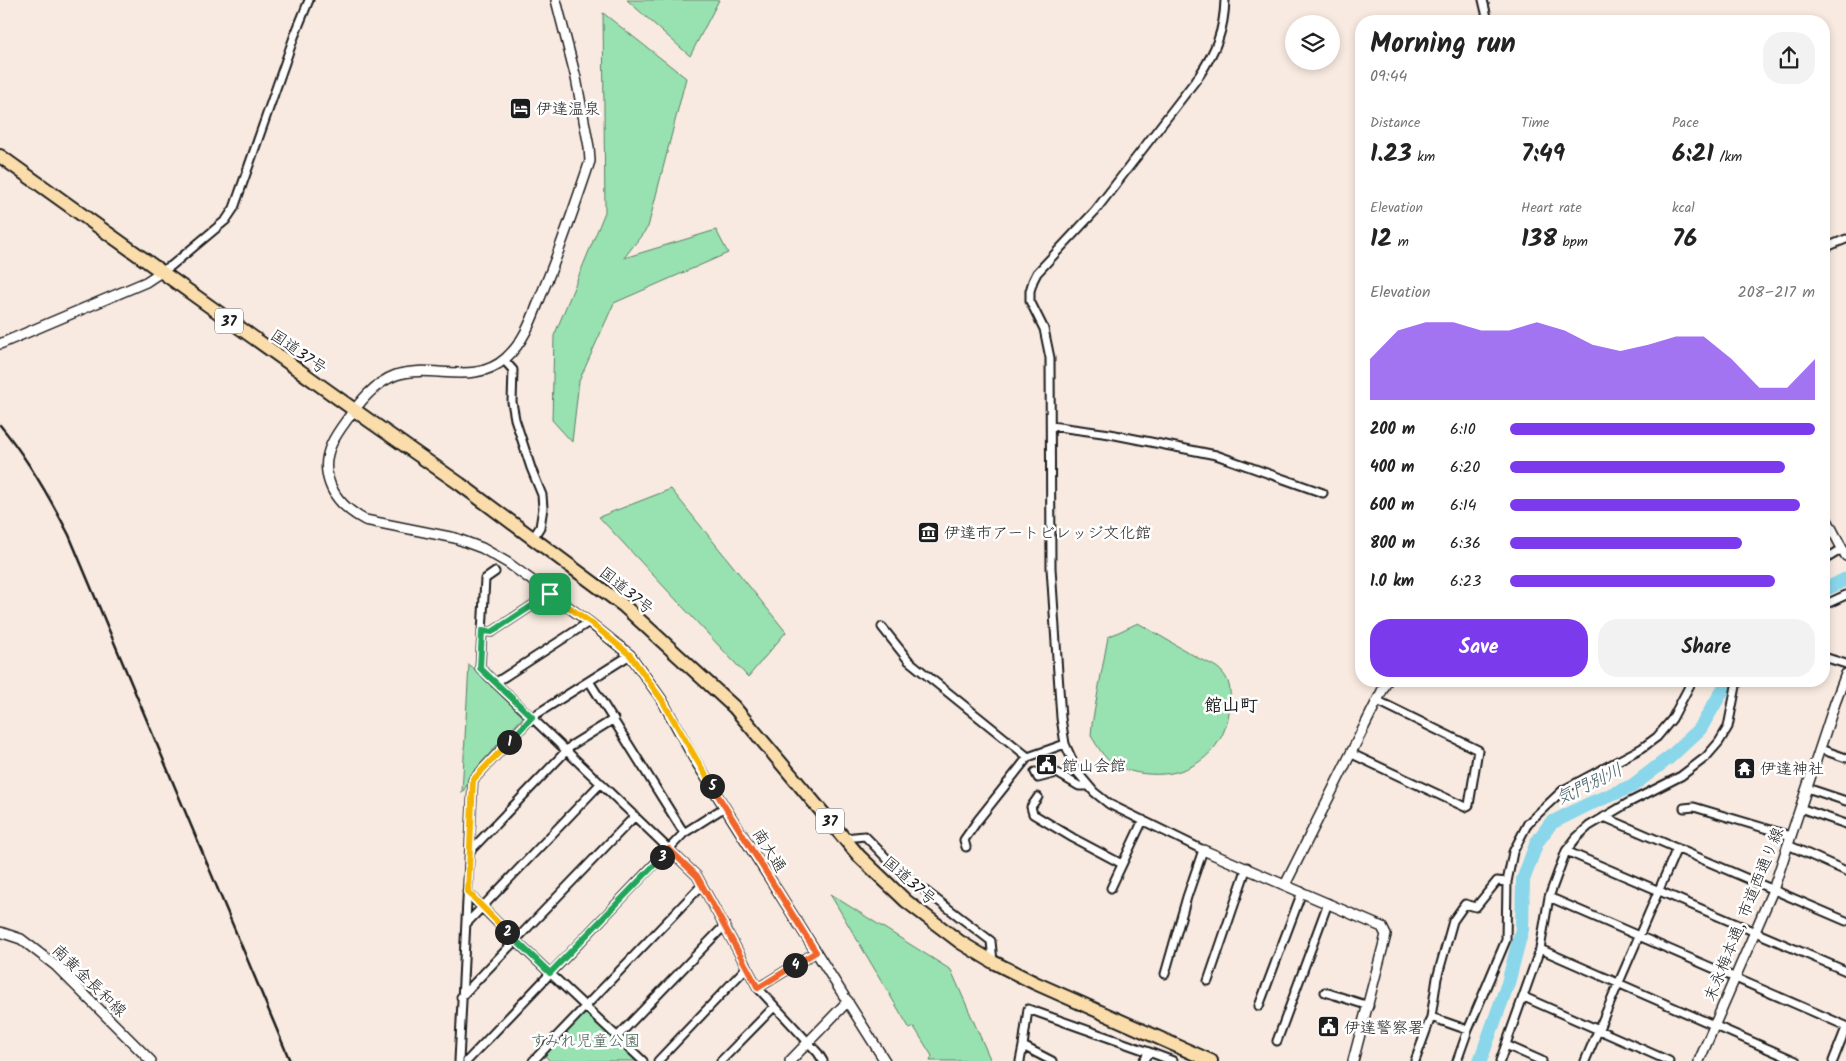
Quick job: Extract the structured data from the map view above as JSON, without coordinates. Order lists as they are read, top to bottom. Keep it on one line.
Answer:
{"streets":{"highway":["37","国道37号"],"street":["南大通","末永梅本通, 市道西通り線","南黄金長和線"]},"crossings":[["国道37号","南大通"]],"districts":["館山町"],"water":["気門別川"],"parks":["すみれ児童公園"],"places":{"hotel":["伊達温泉"],"museum":["伊達市アートビレッジ文化館"],"public building":["館山会館","伊達警察署"],"temple":["伊達神社"]},"page":{"heading":["Morning run","09:44"],"stats":[["Distance","1.23 km"],["Time","7:49"],["Pace","6:21 /km"],["Elevation","12 m"],["Heart rate","138 bpm"],["kcal","76"]],"chart":["Elevation","208–217 m"],"list":[{"name":"200 m","note":"6:10"},{"name":"400 m","note":"6:20"},{"name":"600 m","note":"6:14"},{"name":"800 m","note":"6:36"},{"name":"1.0 km","note":"6:23"}],"buttons":["Save","Share"],"pins":["1","5","3","2","4"]}}
